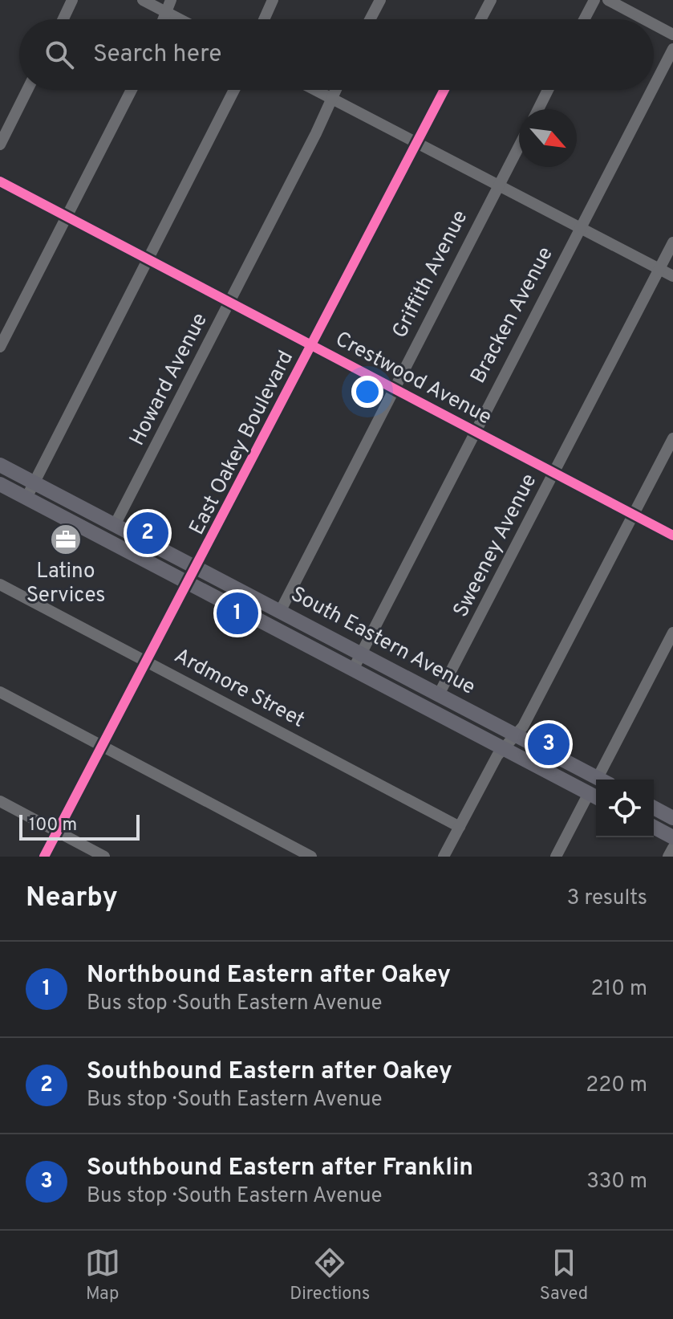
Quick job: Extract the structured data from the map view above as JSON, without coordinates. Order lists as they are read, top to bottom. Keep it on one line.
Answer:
{"streets":{"main road":["South Eastern Avenue"],"street":["Griffith Avenue","Bracken Avenue","Crestwood Avenue","Howard Avenue","East Oakey Boulevard","Sweeney Avenue","Ardmore Street"]},"crossings":[["Griffith Avenue","Crestwood Avenue"],["Griffith Avenue","South Eastern Avenue"],["Bracken Avenue","Crestwood Avenue"],["Bracken Avenue","South Eastern Avenue"],["Crestwood Avenue","Howard Avenue"],["Crestwood Avenue","East Oakey Boulevard"],["Crestwood Avenue","Sweeney Avenue"],["Howard Avenue","South Eastern Avenue"],["East Oakey Boulevard","South Eastern Avenue"],["East Oakey Boulevard","Ardmore Street"],["Sweeney Avenue","South Eastern Avenue"]],"places":{"office":["Latino Services"]},"scale_bar":"100 m","north":"bottom right","page":{"search":"Search here","pins":["2","1","3"],"scale":"100 m","heading":["Nearby","3 results"],"list":[{"mark":"1","name":"Northbound Eastern after Oakey","note":"Bus stop · South Eastern Avenue","value":"210 m"},{"mark":"2","name":"Southbound Eastern after Oakey","note":"Bus stop · South Eastern Avenue","value":"220 m"},{"mark":"3","name":"Southbound Eastern after Franklin","note":"Bus stop · South Eastern Avenue","value":"330 m"}],"nav":["Map","Directions","Saved"]}}
